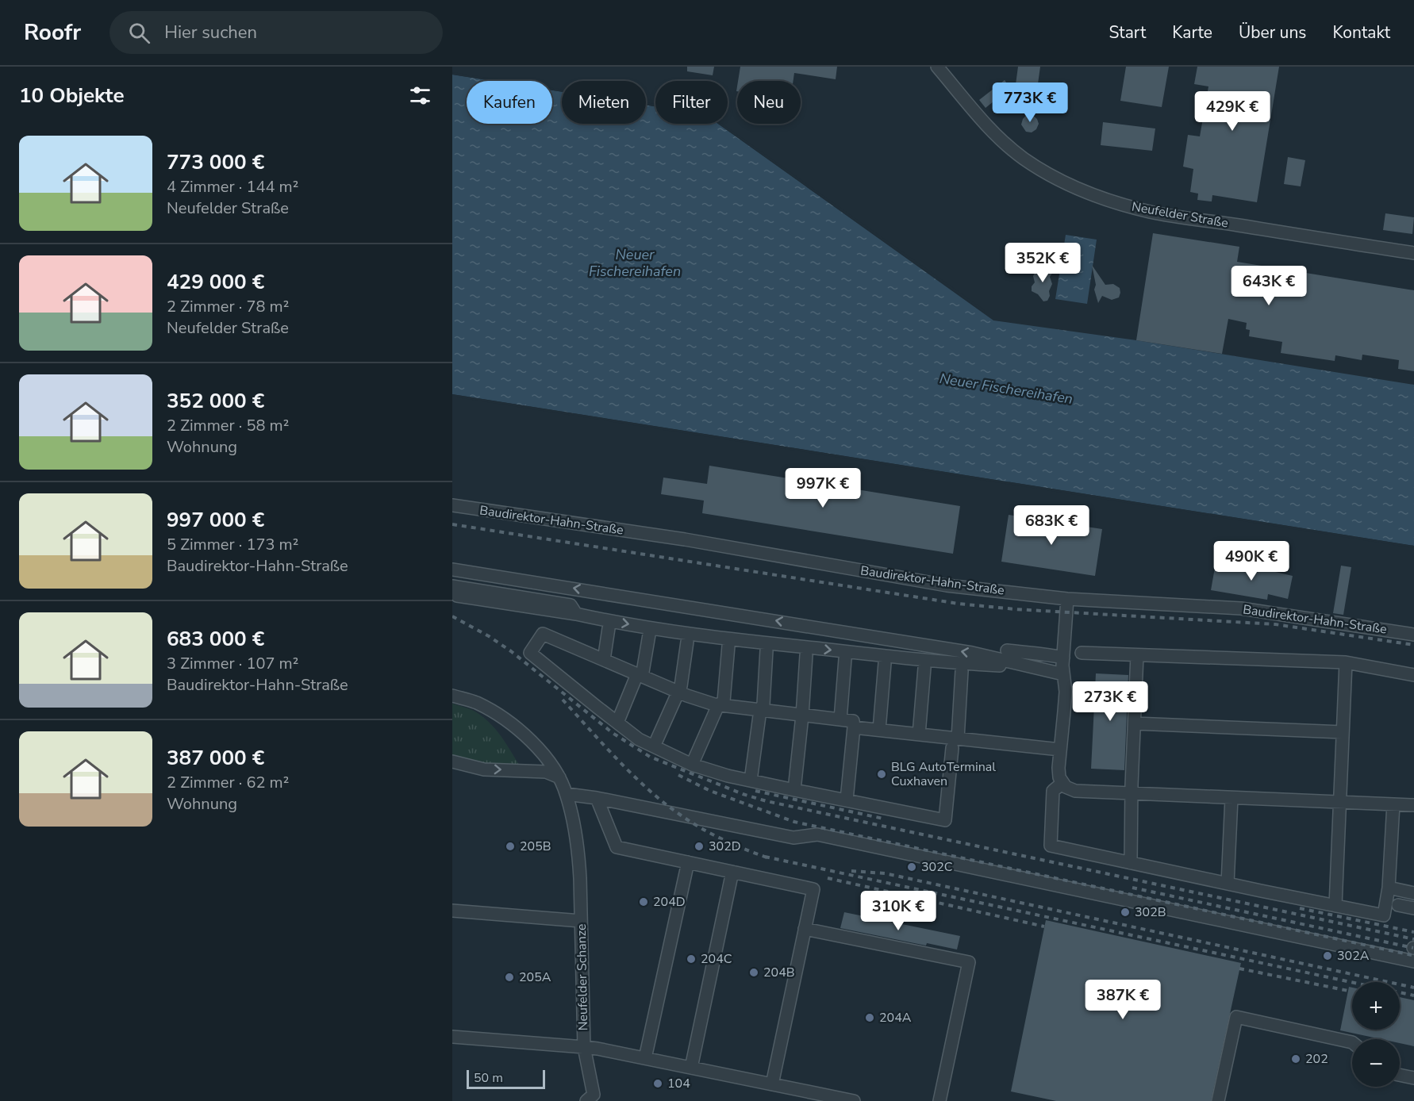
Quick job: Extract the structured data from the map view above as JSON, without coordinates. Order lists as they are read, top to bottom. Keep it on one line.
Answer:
{"streets":{"street":["Neufelder Straße","Baudirektor-Hahn-Straße","Neufelder Schanze"]},"water":["Neuer Fischereihafen"],"places":["BLG AutoTerminal Cuxhaven","205B","302D","302C","204D","302B","302A","204C","204B","205A","204A","202","104"],"scale_bar":"50 m","page":{"header":"Roofr","search":"Hier suchen","nav":["Start","Karte","Über uns","Kontakt"],"heading":"10 Objekte","chip":["Kaufen","Mieten","Filter","Neu"],"price":["773K €","429K €","352K €","643K €","997K €","683K €","490K €","273K €","310K €","387K €"],"list":[{"name":"773 000 €","note":"4 Zimmer · 144 m² · Neufelder Straße"},{"name":"429 000 €","note":"2 Zimmer · 78 m² · Neufelder Straße"},{"name":"352 000 €","note":"2 Zimmer · 58 m² · Wohnung"},{"name":"997 000 €","note":"5 Zimmer · 173 m² · Baudirektor-Hahn-Straße"},{"name":"683 000 €","note":"3 Zimmer · 107 m² · Baudirektor-Hahn-Straße"},{"name":"387 000 €","note":"2 Zimmer · 62 m² · Wohnung"}],"map_buttons":["+","−"],"scale":"50 m"}}
